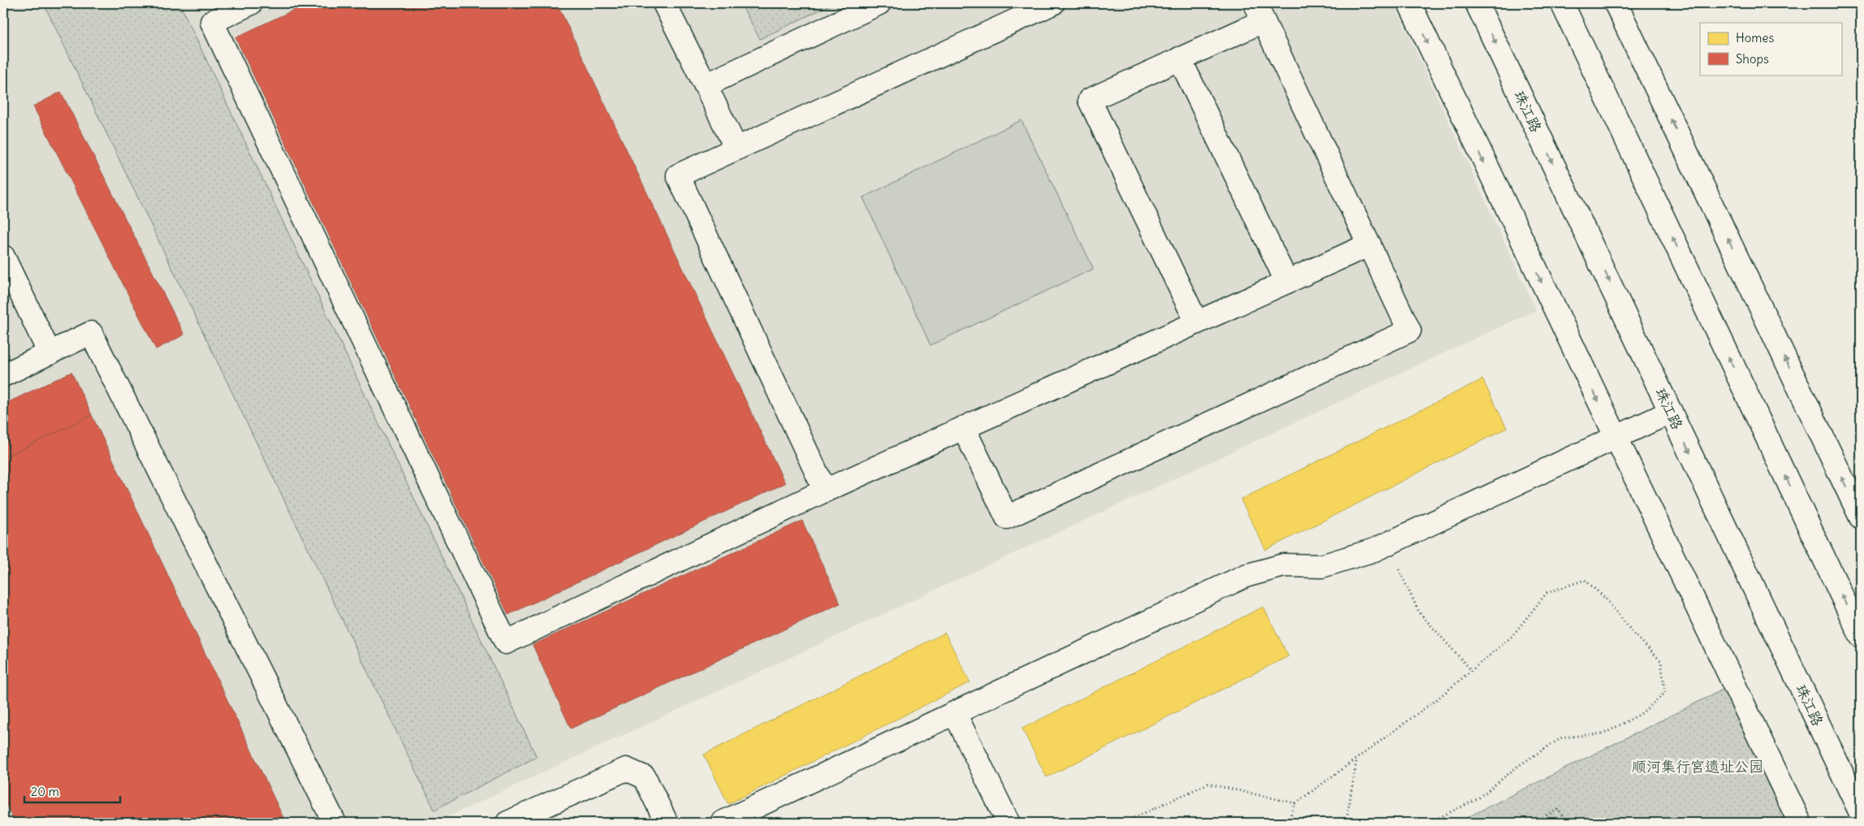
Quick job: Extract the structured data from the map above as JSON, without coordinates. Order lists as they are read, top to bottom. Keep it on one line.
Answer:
{"streets":{"street":["珠江路"]},"parks":["顺河集行宫遗址公园"],"legend":["Homes","Shops"],"scale_bar":"20 m"}
